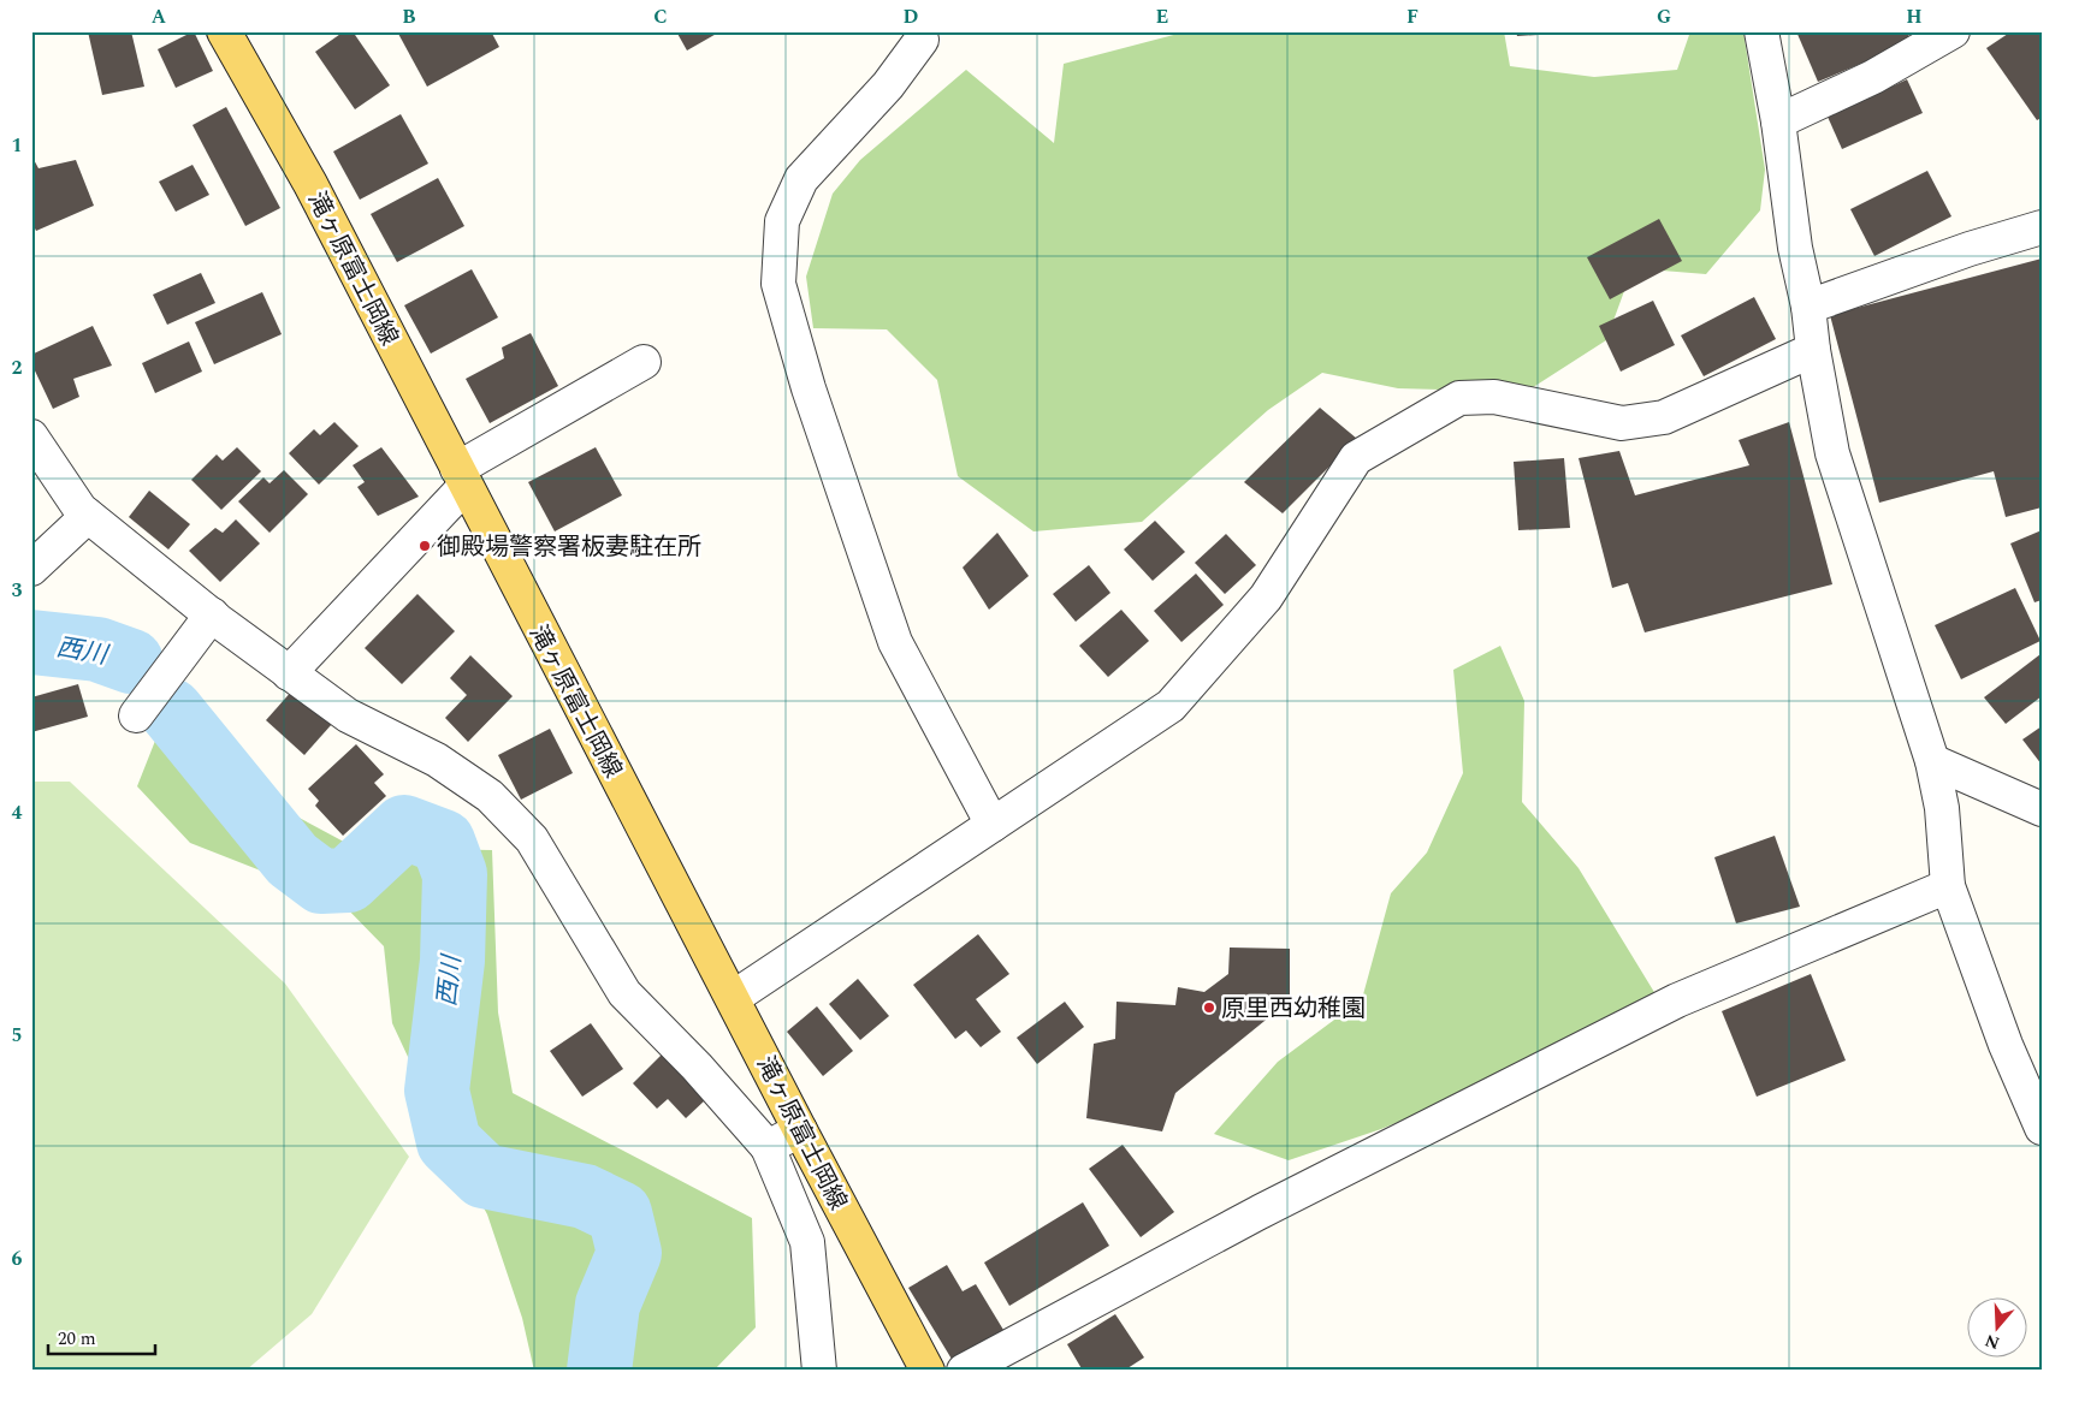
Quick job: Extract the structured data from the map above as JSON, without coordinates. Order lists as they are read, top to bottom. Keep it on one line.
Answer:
{"streets":{"main road":["滝ヶ原富士岡線"]},"water":["西川"],"places":["御殿場警察署板妻駐在所","原里西幼稚園"],"scale_bar":"20 m","north":"bottom","grid":{"columns":["A","B","C","D","E","F","G","H"],"rows":["1","2","3","4","5","6"]}}
